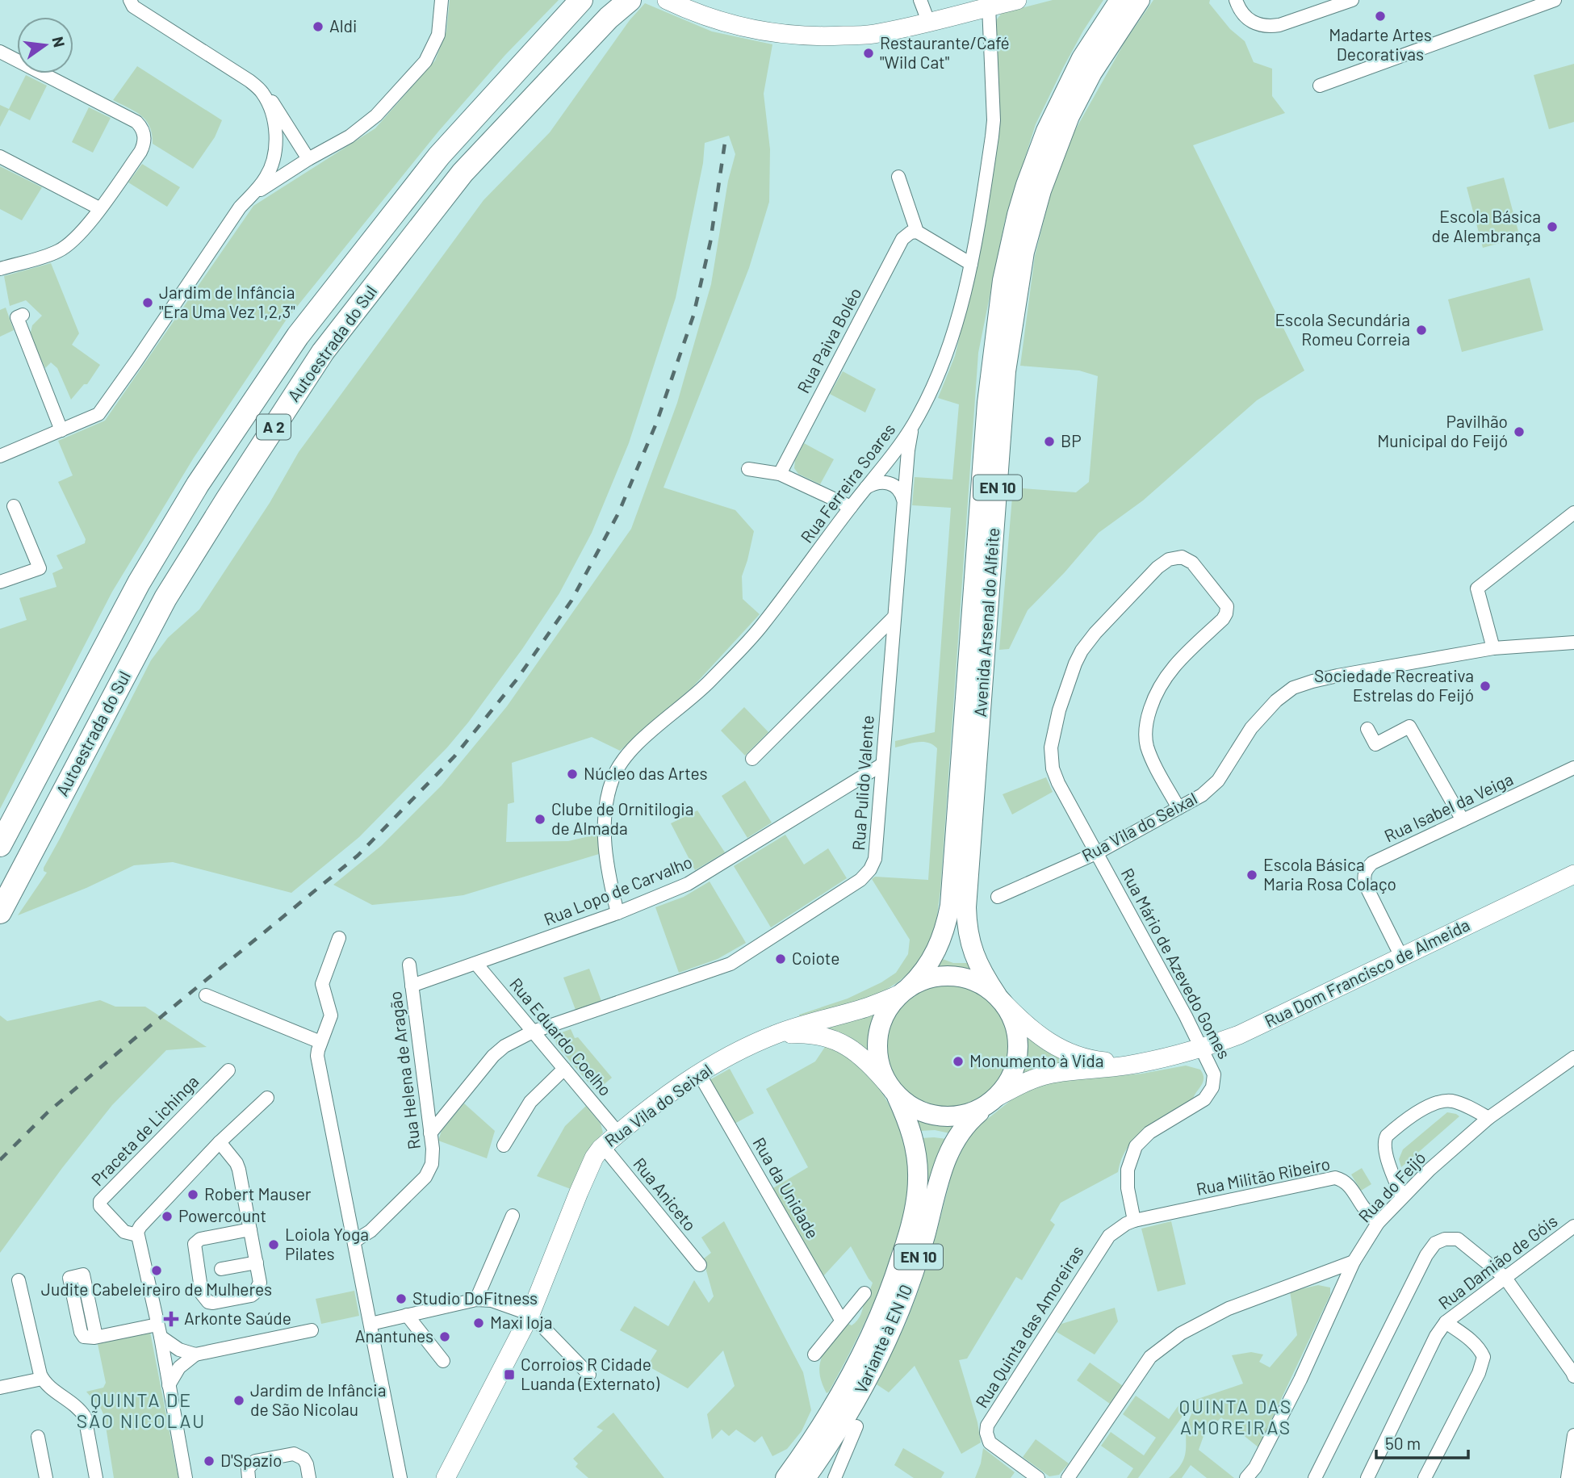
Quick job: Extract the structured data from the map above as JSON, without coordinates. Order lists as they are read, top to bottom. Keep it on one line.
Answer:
{"streets":{"highway":["Autoestrada do Sul","A 2"],"main road":["EN 10","Avenida Arsenal do Alfeite","Rua Vila do Seixal","Rua Dom Francisco de Almeida","Variante à EN 10"],"street":["Rua Paiva Boléo","Rua Ferreira Soares","Rua Pulido Valente","Rua Isabel da Veiga","Rua Lopo de Carvalho","Rua Mário de Azevedo Gomes","Rua Eduardo Coelho","Rua Helena de Aragão","Praceta de Lichinga","Rua Militão Ribeiro","Rua do Feijó","Rua da Unidade","Rua Aniceto","Rua Damião de Góis","Rua Quinta das Amoreiras"]},"crossings":[["Rua Ferreira Soares","Rua Pulido Valente"],["Rua Ferreira Soares","Rua Lopo de Carvalho"],["Avenida Arsenal do Alfeite","Rua Vila do Seixal"],["Avenida Arsenal do Alfeite","Rua Dom Francisco de Almeida"],["Avenida Arsenal do Alfeite","Variante à EN 10"],["Rua Pulido Valente","Rua Lopo de Carvalho"],["Rua Pulido Valente","Rua Eduardo Coelho"],["Rua Pulido Valente","Rua Helena de Aragão"],["Rua Isabel da Veiga","Rua Dom Francisco de Almeida"],["Rua Vila do Seixal","Rua Mário de Azevedo Gomes"],["Rua Vila do Seixal","Rua Dom Francisco de Almeida"],["Rua Vila do Seixal","Rua Eduardo Coelho"],["Rua Vila do Seixal","Rua da Unidade"],["Rua Vila do Seixal","Rua Aniceto"],["Rua Vila do Seixal","Variante à EN 10"],["Rua Lopo de Carvalho","Rua Eduardo Coelho"],["Rua Lopo de Carvalho","Rua Helena de Aragão"],["Rua Mário de Azevedo Gomes","Rua Dom Francisco de Almeida"],["Rua Mário de Azevedo Gomes","Rua Militão Ribeiro"],["Rua Mário de Azevedo Gomes","Rua Quinta das Amoreiras"],["Rua Dom Francisco de Almeida","Variante à EN 10"],["Rua Militão Ribeiro","Rua do Feijó"],["Rua Militão Ribeiro","Rua Quinta das Amoreiras"]],"districts":["QUINTA DE SÃO NICOLAU","QUINTA DAS AMOREIRAS"],"places":{"other":["Madarte Artes Decorativas","Aldi","Restaurante/Café \"Wild Cat\"","Escola Básica de Alembrança","Jardim de Infância \"Era Uma Vez 1,2,3\"","Escola Secundária Romeu Correia","Pavilhão Municipal do Feijó","BP","Sociedade Recreativa Estrelas do Feijó","Núcleo das Artes","Clube de Ornitilogia de Almada","Escola Básica Maria Rosa Colaço","Coiote","Monumento à Vida","Robert Mauser","Powercount","Loiola Yoga Pilates","Judite Cabeleireiro de Mulheres","Studio DoFitness","Maxi loja","Anantunes","Jardim de Infância de São Nicolau","D'Spazio"],"health":["Arkonte Saúde"],"transit":["Corroios R Cidade Luanda (Externato)"]},"scale_bar":"50 m","north":"right"}
